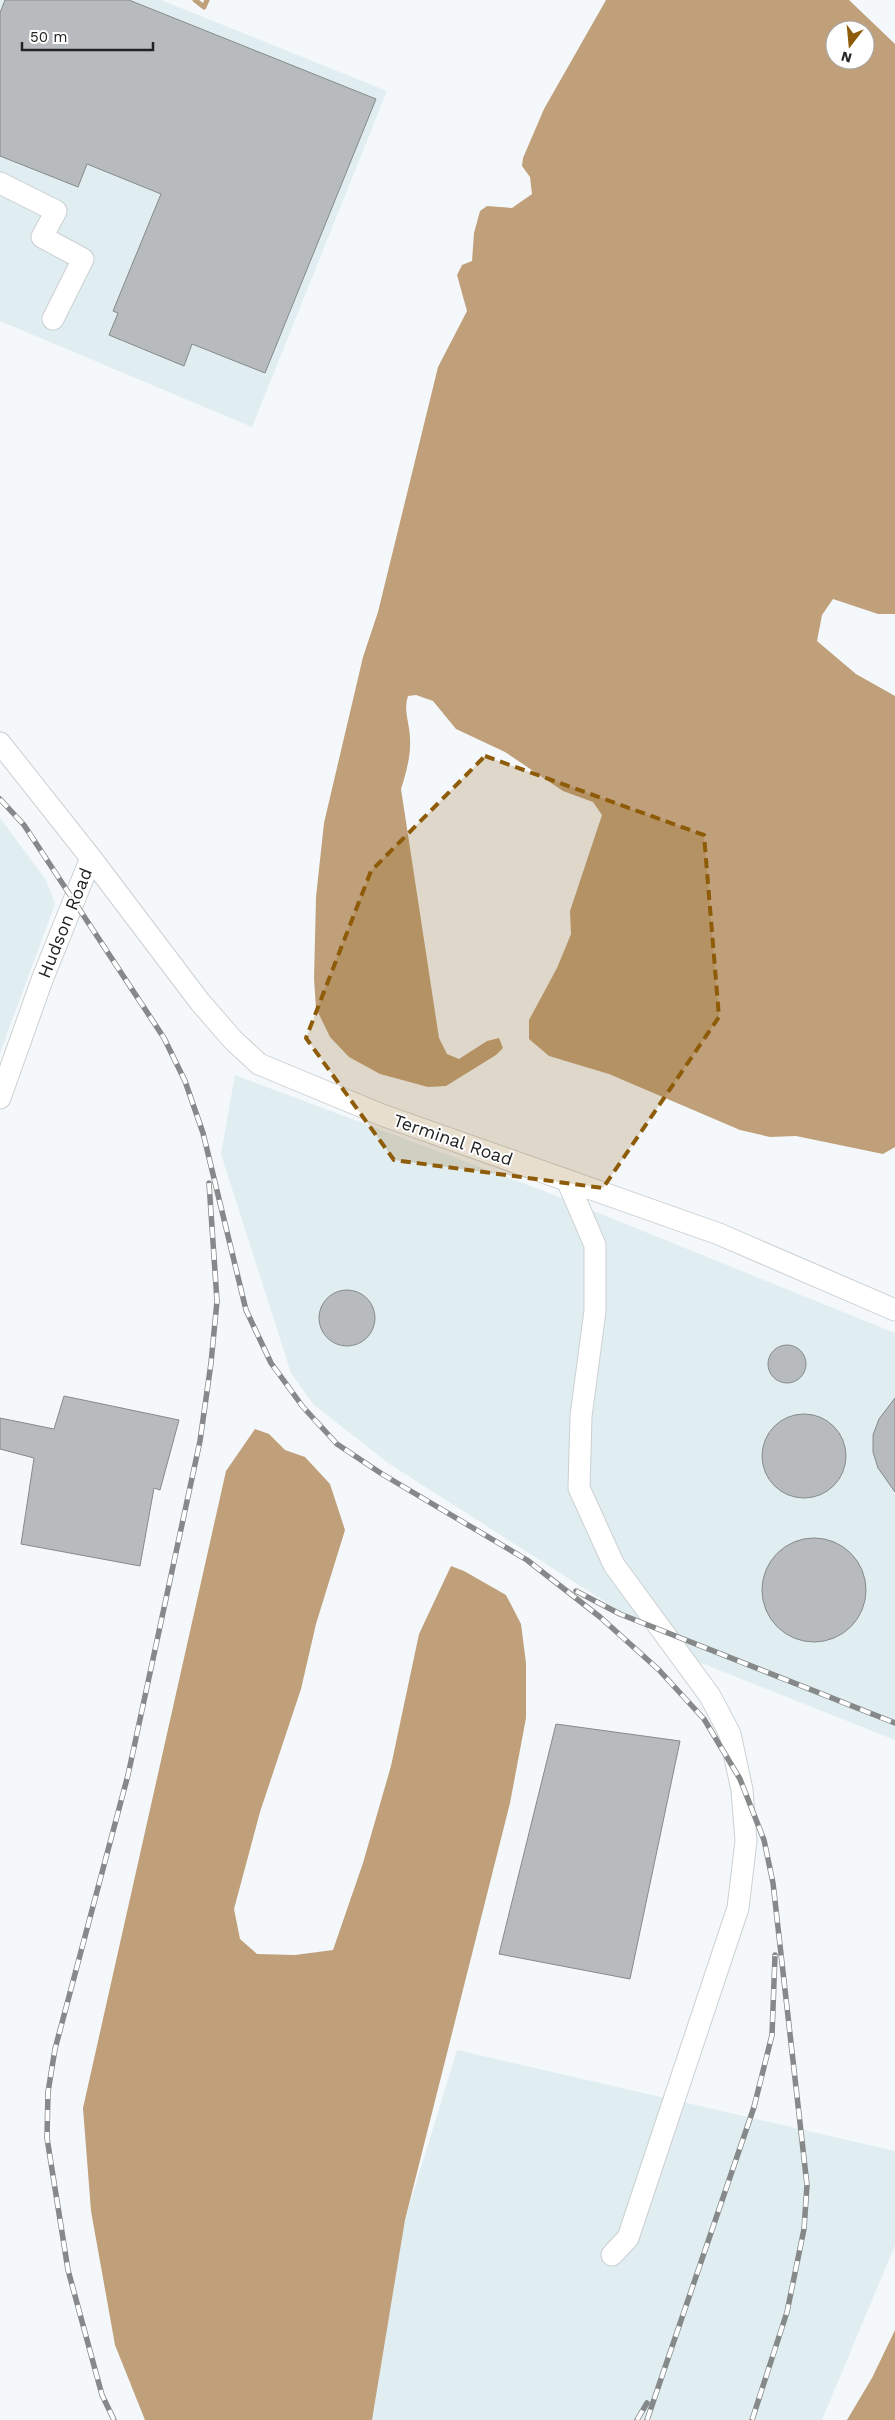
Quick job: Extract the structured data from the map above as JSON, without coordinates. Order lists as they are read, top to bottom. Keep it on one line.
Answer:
{"streets":{"street":["Hudson Road","Terminal Road"]},"crossings":[["Hudson Road","Terminal Road"]],"scale_bar":"50 m","north":"bottom"}
